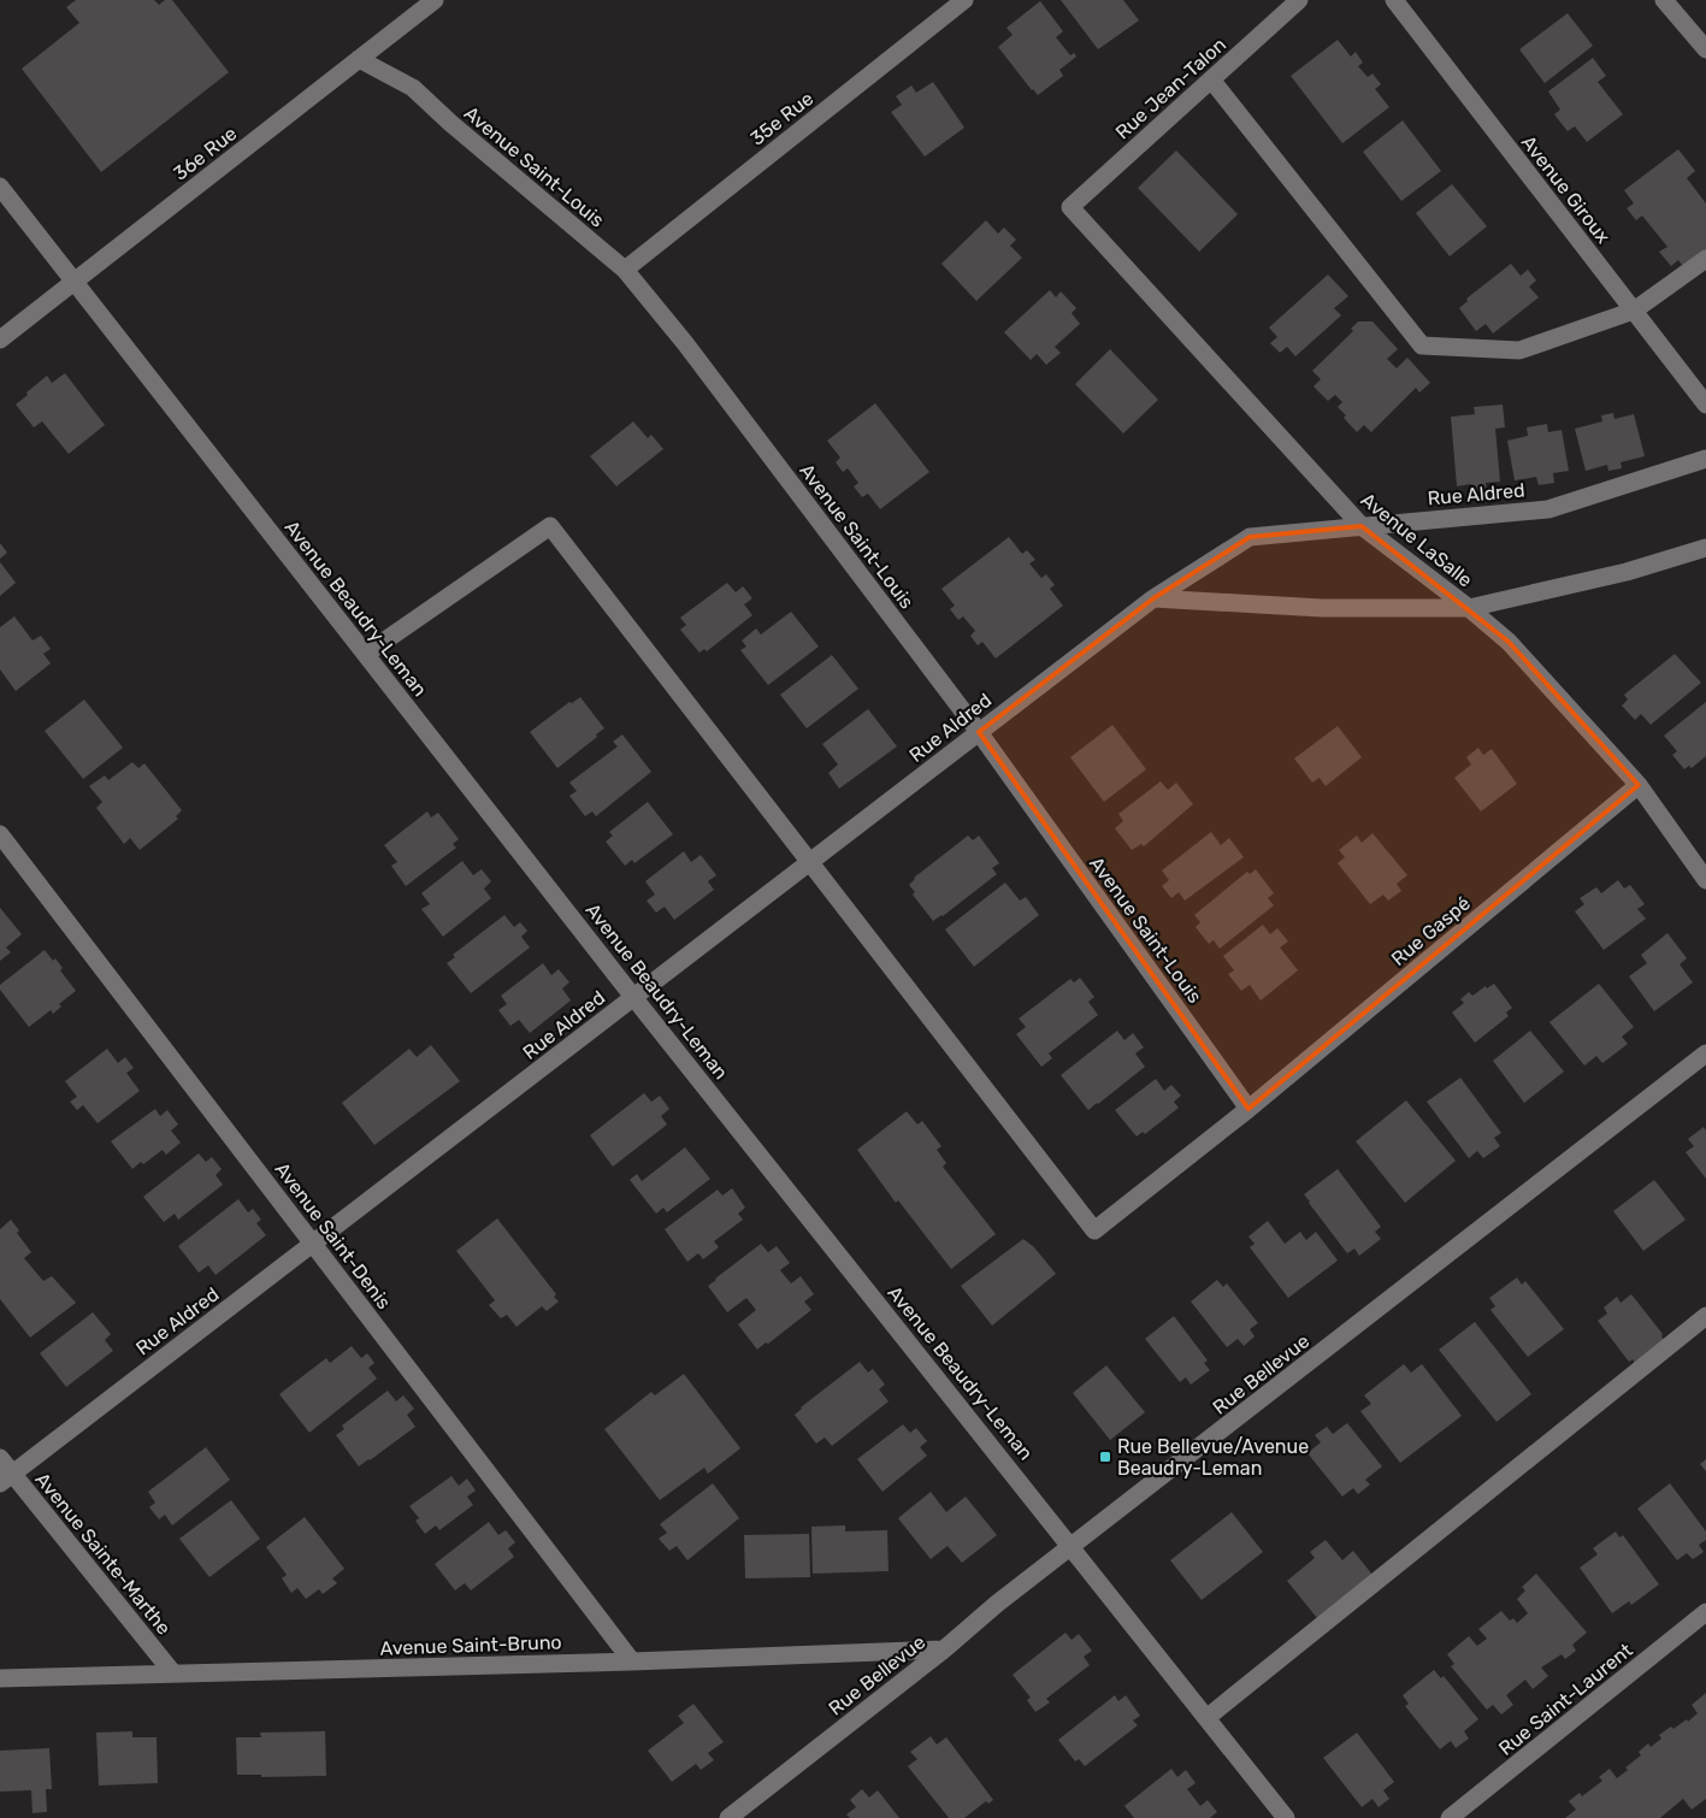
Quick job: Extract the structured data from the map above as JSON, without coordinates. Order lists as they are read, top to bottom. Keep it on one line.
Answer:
{"streets":{"street":["Rue Jean-Talon","35e Rue","36e Rue","Avenue Saint-Louis","Avenue Giroux","Rue Aldred","Avenue LaSalle","Avenue Beaudry-Leman","Rue Gaspé","Avenue Saint-Denis","Rue Bellevue","Avenue Sainte-Marthe","Avenue Saint-Bruno","Rue Saint-Laurent"]},"crossings":[["Rue Jean-Talon","Avenue LaSalle"],["35e Rue","Avenue Saint-Louis"],["36e Rue","Avenue Saint-Louis"],["36e Rue","Avenue Beaudry-Leman"],["Avenue Saint-Louis","Rue Aldred"],["Avenue Saint-Louis","Rue Gaspé"],["Rue Aldred","Avenue LaSalle"],["Rue Aldred","Avenue Beaudry-Leman"],["Rue Aldred","Rue Gaspé"],["Rue Aldred","Avenue Saint-Denis"],["Rue Aldred","Avenue Sainte-Marthe"],["Avenue LaSalle","Rue Gaspé"],["Avenue Beaudry-Leman","Rue Bellevue"],["Avenue Saint-Denis","Avenue Saint-Bruno"],["Rue Bellevue","Avenue Saint-Bruno"],["Avenue Sainte-Marthe","Avenue Saint-Bruno"]],"places":{"transit":["Rue Bellevue/Avenue Beaudry-Leman"]}}
